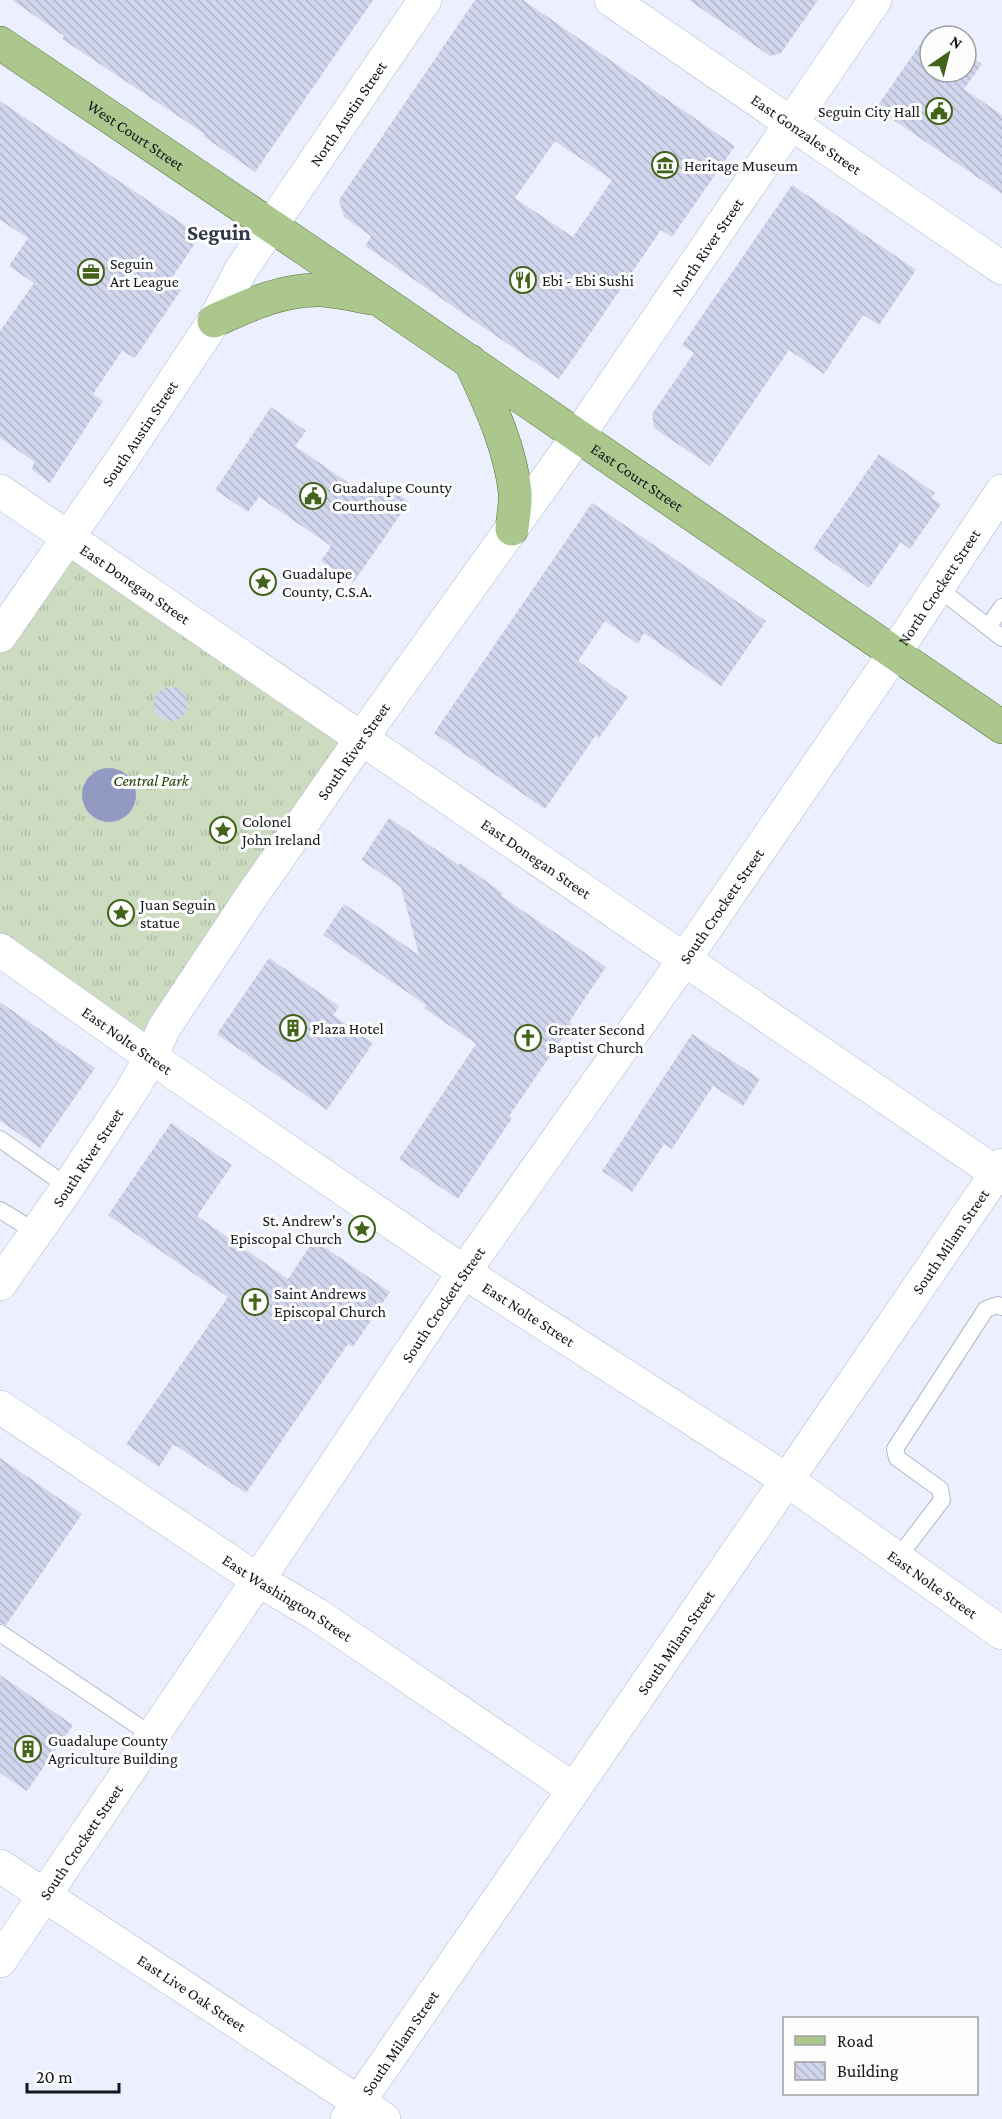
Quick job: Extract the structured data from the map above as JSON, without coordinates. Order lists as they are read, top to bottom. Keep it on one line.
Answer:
{"streets":{"main road":["West Court Street","East Court Street"],"street":["North Austin Street","East Gonzales Street","North River Street","South Austin Street","East Donegan Street","North Crockett Street","South River Street","South Crockett Street","East Nolte Street","South Milam Street","East Washington Street","East Live Oak Street"]},"crossings":[["North Austin Street","West Court Street"],["North Austin Street","South Austin Street"],["North Austin Street","East Court Street"],["West Court Street","South Austin Street"],["West Court Street","East Court Street"],["East Gonzales Street","North River Street"],["North River Street","East Court Street"],["North River Street","South River Street"],["South Austin Street","East Court Street"],["South Austin Street","East Donegan Street"],["East Court Street","North Crockett Street"],["East Court Street","South River Street"],["East Court Street","South Crockett Street"],["East Donegan Street","South River Street"],["East Donegan Street","South Crockett Street"],["East Donegan Street","South Milam Street"],["North Crockett Street","South Crockett Street"],["South River Street","East Nolte Street"],["South Crockett Street","East Nolte Street"],["South Crockett Street","East Washington Street"],["South Crockett Street","East Live Oak Street"],["East Nolte Street","South Milam Street"],["South Milam Street","East Washington Street"],["South Milam Street","East Live Oak Street"]],"districts":["Seguin"],"parks":["Central Park"],"places":{"public building":["Seguin City Hall","Guadalupe County Courthouse"],"museum":["Heritage Museum"],"office":["Seguin Art League"],"restaurant":["Ebi - Ebi Sushi"],"place":["Guadalupe County, C.S.A.","Colonel John Ireland","Juan Seguin statue","St. Andrew's Episcopal Church"],"building":["Plaza Hotel","Guadalupe County Agriculture Building"],"church":["Greater Second Baptist Church","Saint Andrews Episcopal Church"]},"legend":["Road","Building"],"scale_bar":"20 m","north":"top right"}
